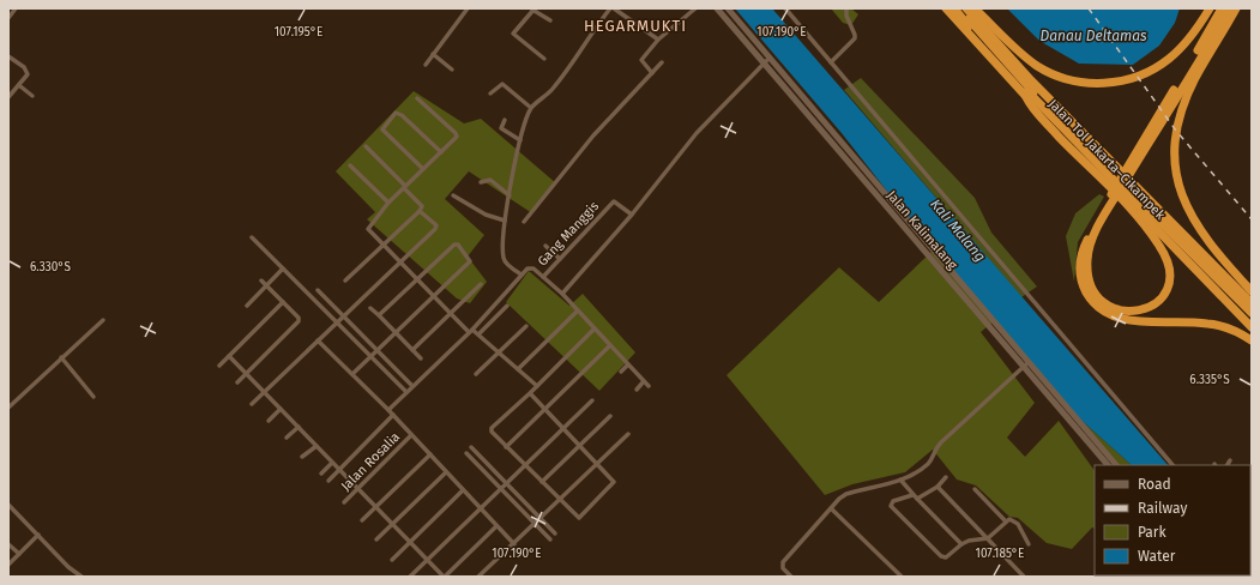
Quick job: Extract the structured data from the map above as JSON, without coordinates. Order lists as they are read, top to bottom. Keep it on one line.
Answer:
{"streets":{"highway":["Jalan Tol Jakarta–Cikampek"],"main road":["Jalan Kalimalang"],"street":["Gang Manggis","Jalan Rosalia"]},"districts":["HEGARMUKTI"],"water":["Danau Deltamas","Kali Malang"],"legend":["Road","Railway","Park","Water"],"coordinates":["107.195°E","107.190°E","6.330°S","6.335°S","107.185°E"]}
